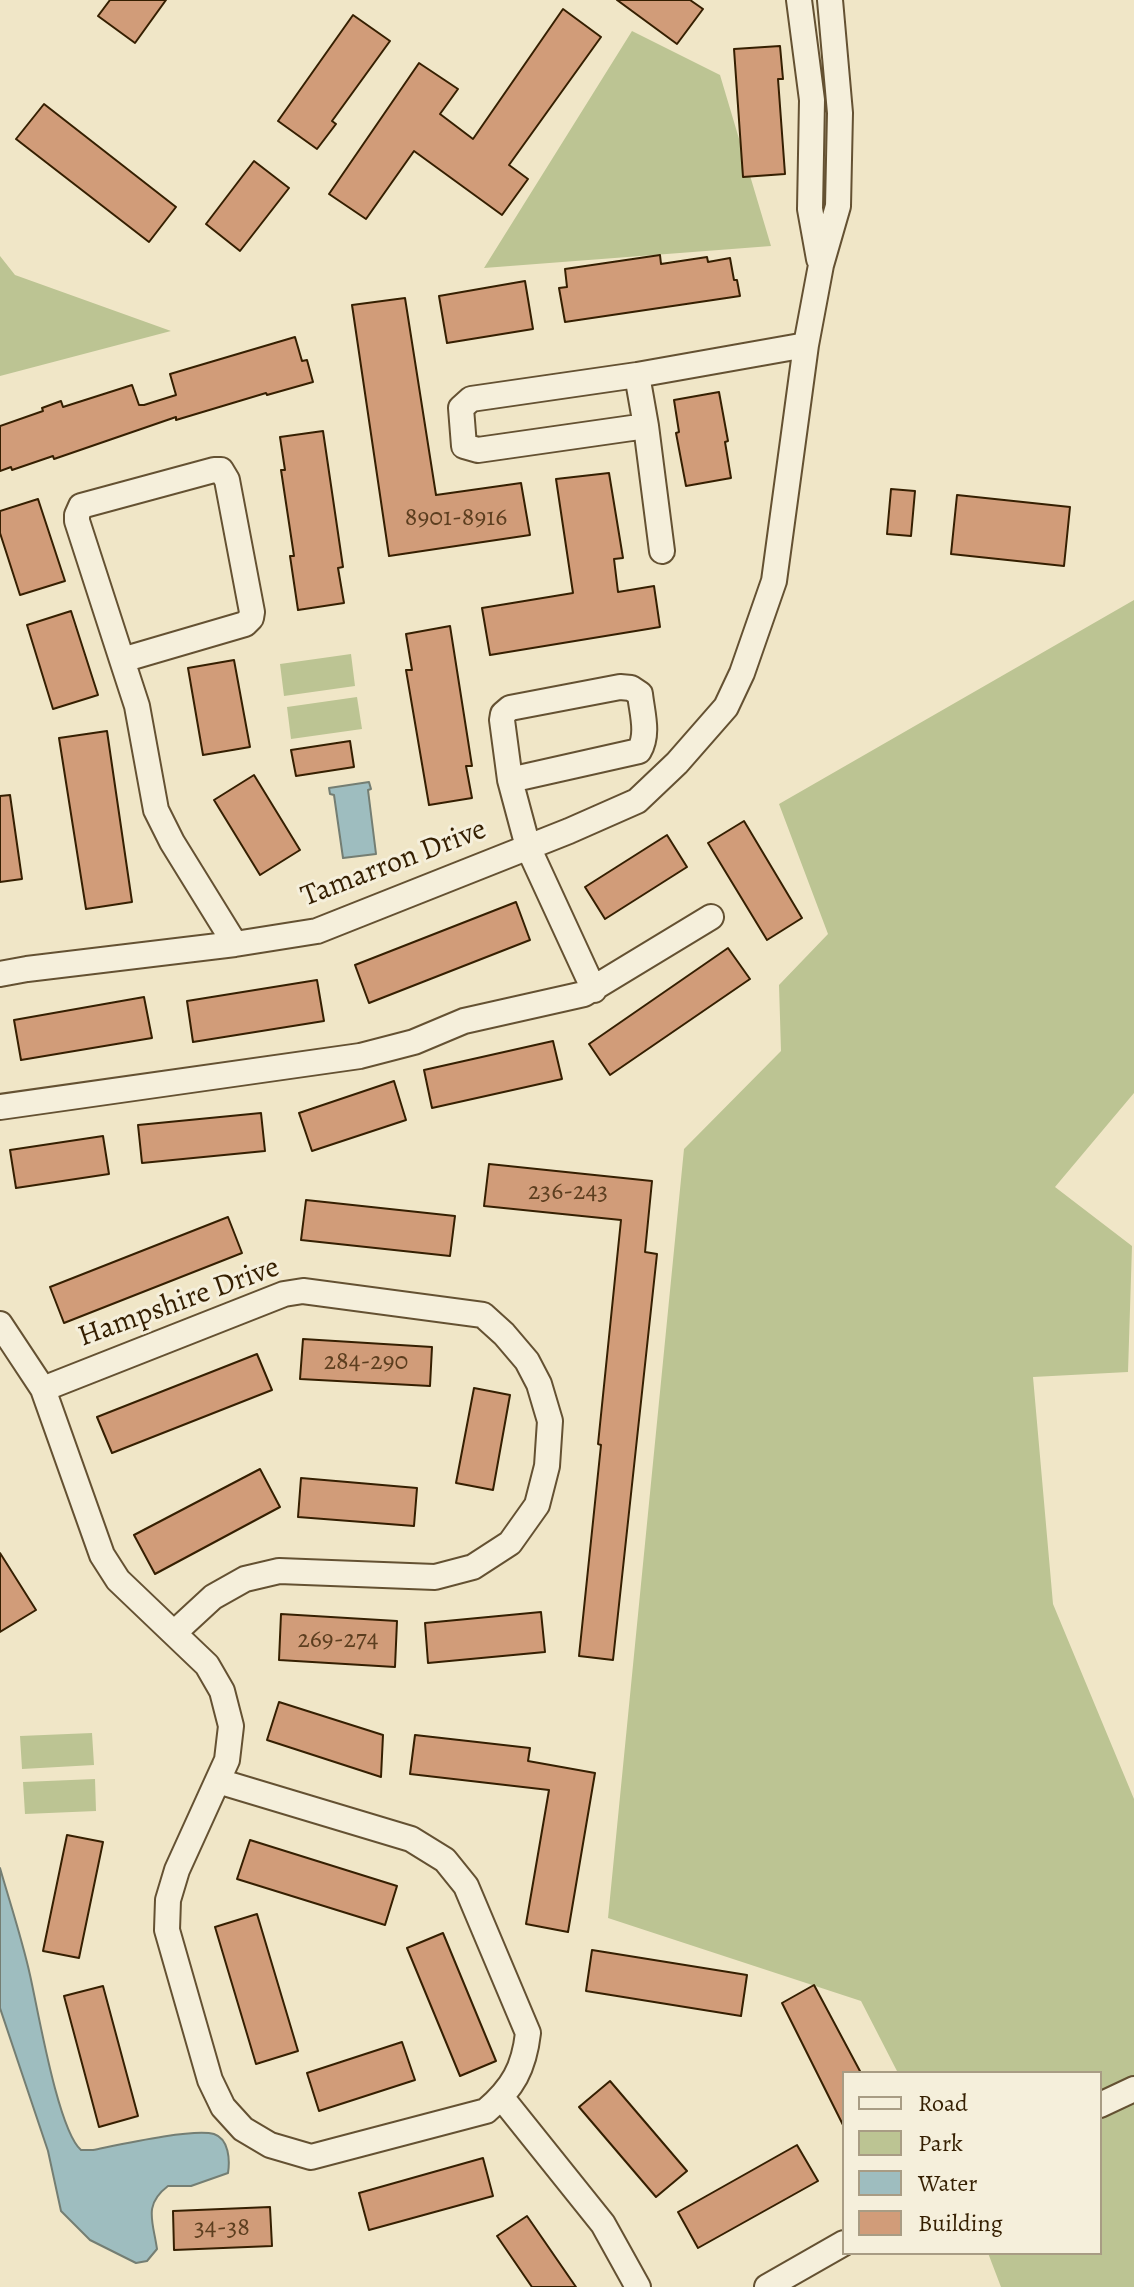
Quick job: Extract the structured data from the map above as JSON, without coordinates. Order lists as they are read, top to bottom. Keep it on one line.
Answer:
{"streets":{"street":["Tamarron Drive","Hampshire Drive"]},"house_numbers":["8901-8916","236-243","284-290","269-274","34-38"],"legend":["Road","Park","Water","Building"]}
